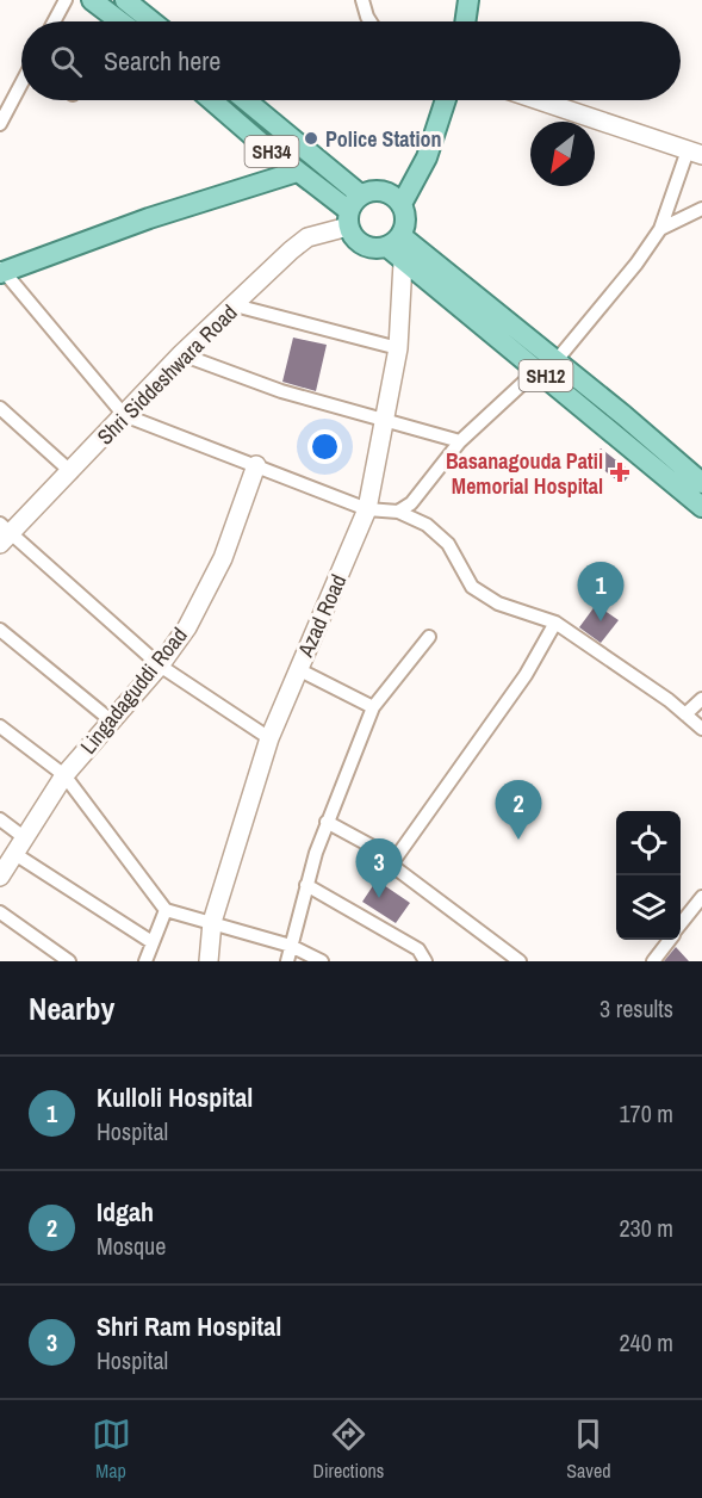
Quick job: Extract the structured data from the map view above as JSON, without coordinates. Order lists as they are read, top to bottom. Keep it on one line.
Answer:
{"streets":{"main road":["SH34","SH12"],"street":["Shri Siddeshwara Road","Azad Road","Lingadaguddi Road"]},"crossings":[["SH34","Shri Siddeshwara Road"],["SH34","SH12"],["Shri Siddeshwara Road","SH12"],["SH12","Azad Road"]],"places":{"other":["Police Station"],"health":["Basanagouda Patil Memorial Hospital"]},"north":"bottom left","page":{"search":"Search here","pins":["1","2","3"],"heading":["Nearby","3 results"],"list":[{"mark":"1","name":"Kulloli Hospital","note":"Hospital","value":"170 m"},{"mark":"2","name":"Idgah","note":"Mosque","value":"230 m"},{"mark":"3","name":"Shri Ram Hospital","note":"Hospital","value":"240 m"}],"nav":["Map","Directions","Saved"]}}
